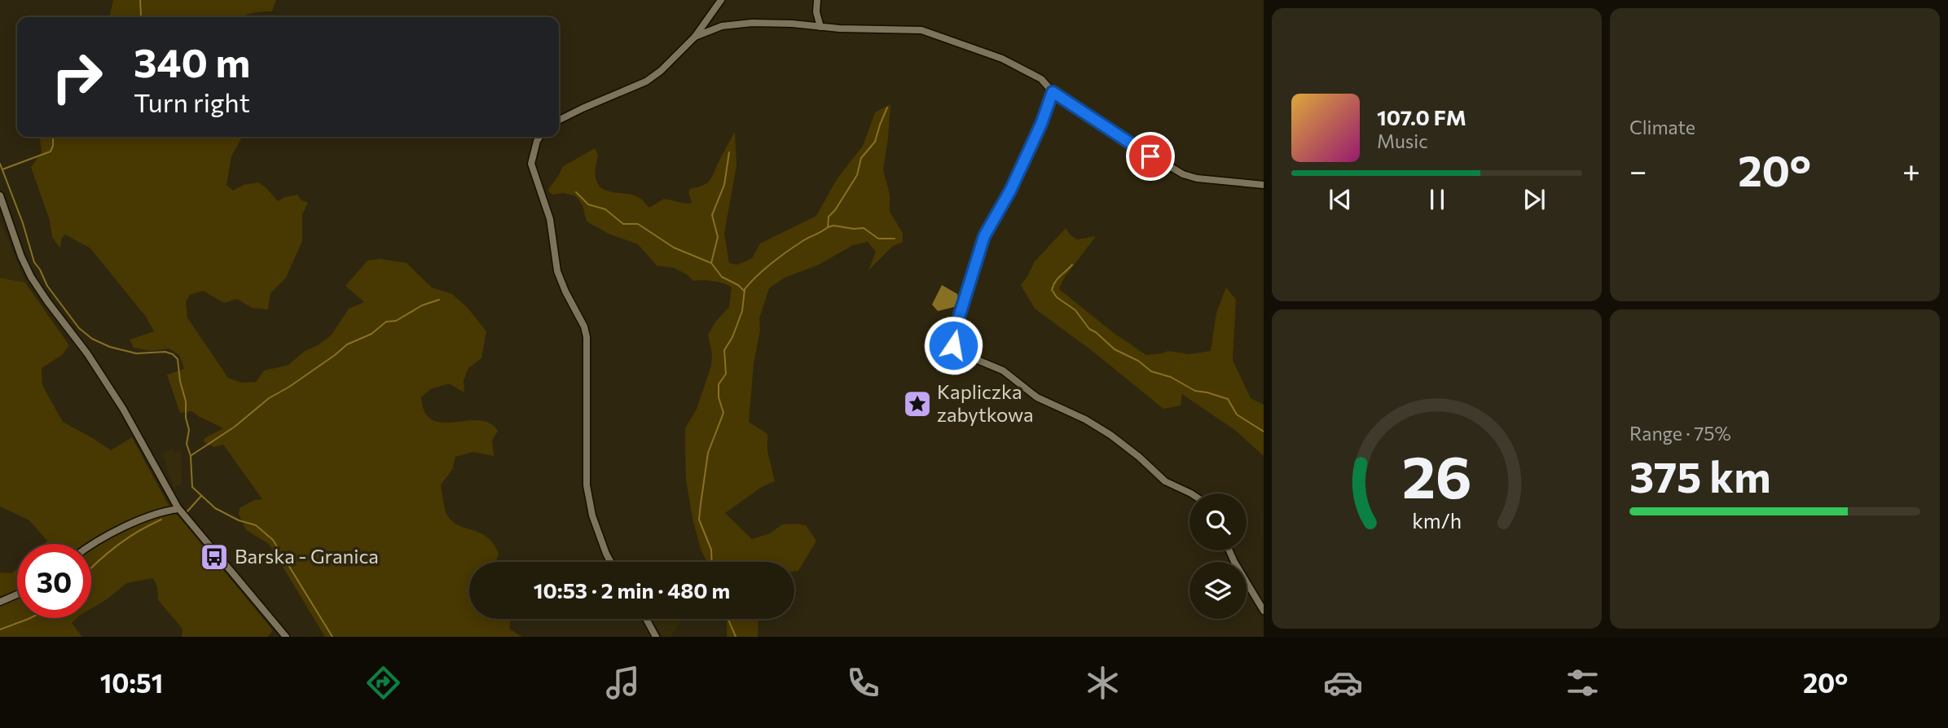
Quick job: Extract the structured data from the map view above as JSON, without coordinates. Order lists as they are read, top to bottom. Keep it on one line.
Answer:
{"places":{"place":["Kapliczka zabytkowa"],"bus stop":["Barska - Granica"]},"page":{"tile":["Climate",["Range · 75%","375 km"]],"turn":["340 m","Turn right"],"song":["107.0 FM","Music"],"heat":["−","20°","+"],"limit":"30","trip":"10:53 · 2 min · 480 m","tabs":["10:51","20°"],"gauge":["26","km/h"]}}
